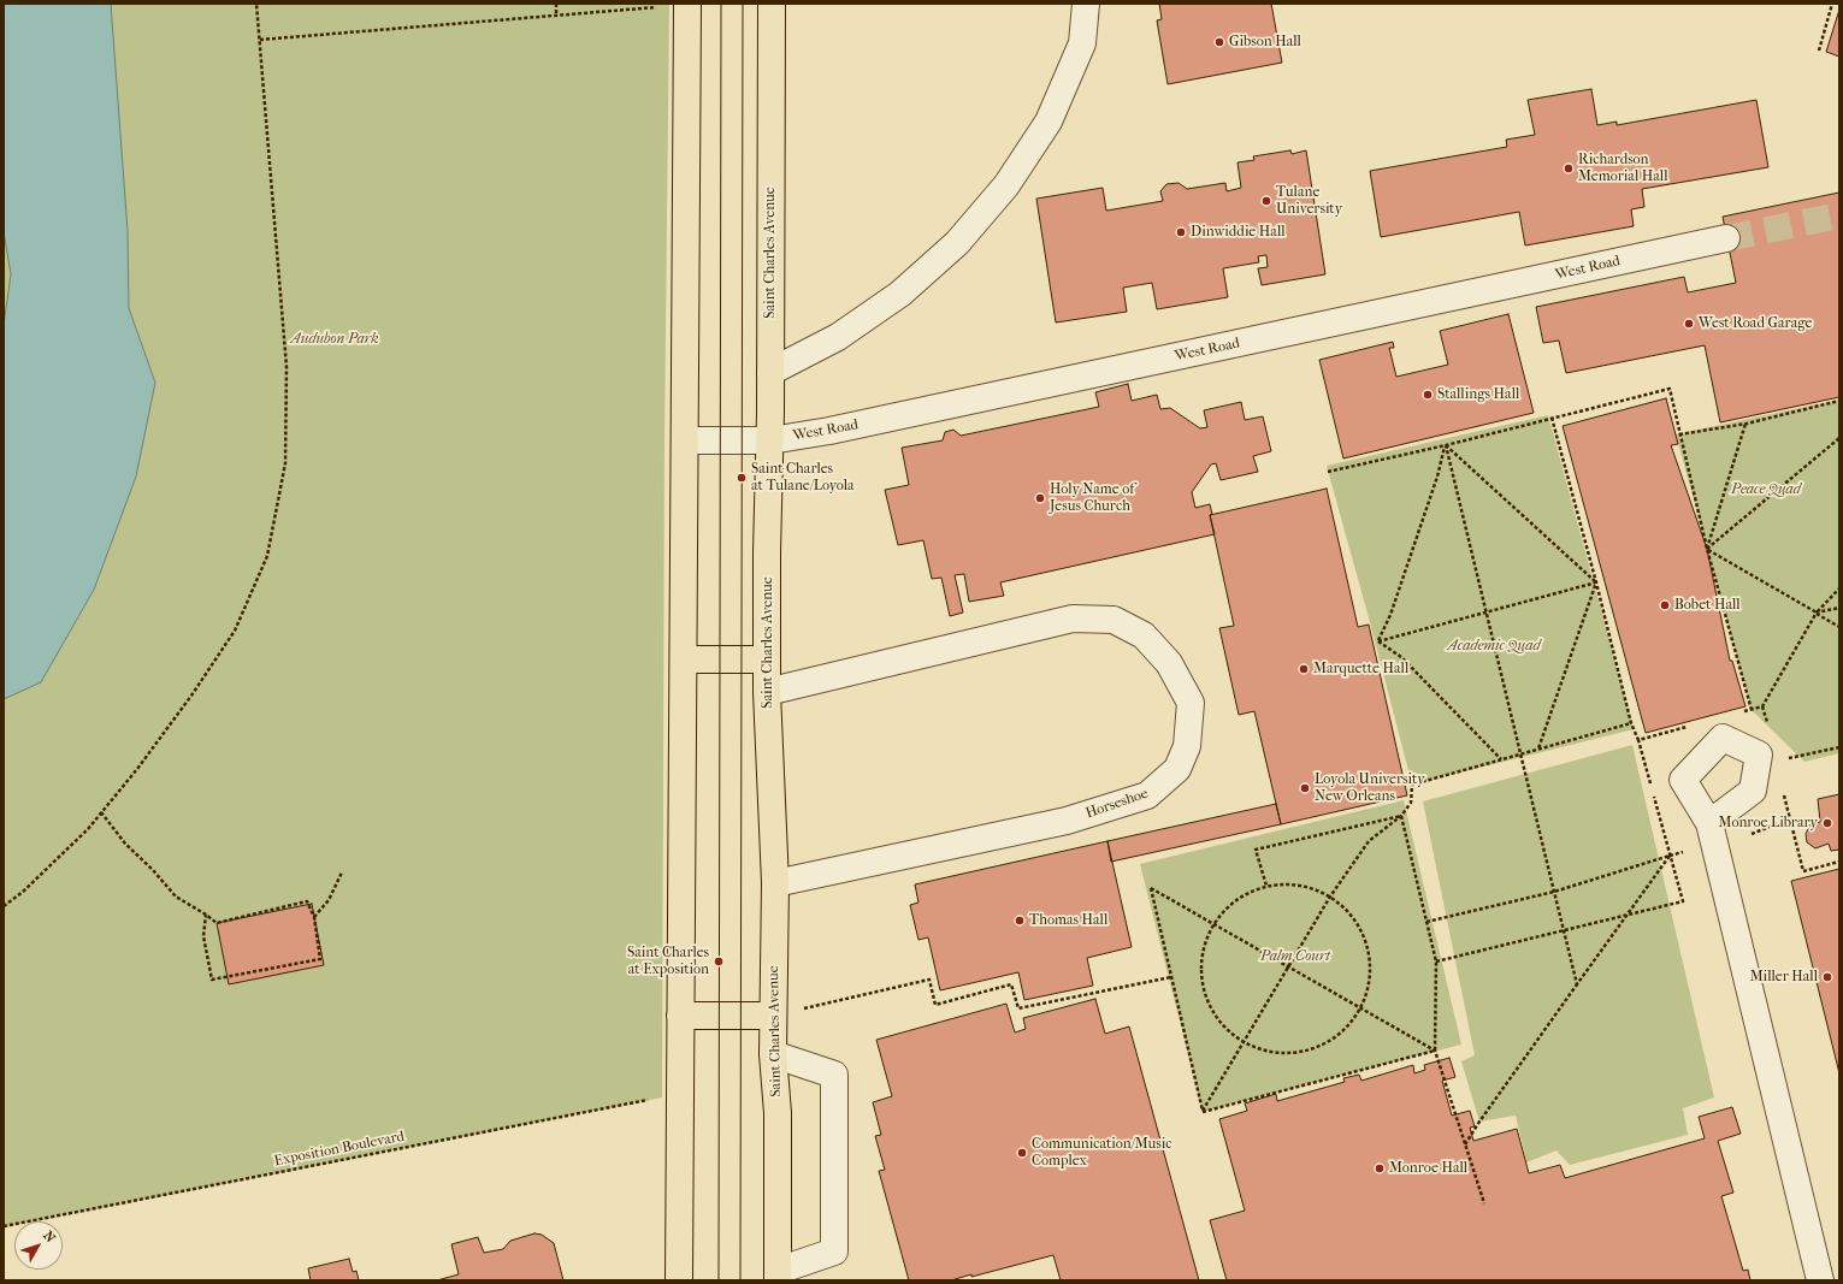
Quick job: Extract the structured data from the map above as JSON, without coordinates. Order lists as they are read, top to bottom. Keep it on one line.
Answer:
{"streets":{"main road":["Saint Charles Avenue"],"lane":["West Road","Horseshoe"],"path":["Exposition Boulevard"]},"crossings":[["Saint Charles Avenue","West Road"],["Saint Charles Avenue","Horseshoe"]],"parks":["Audubon Park","Peace Quad","Academic Quad","Palm Court"],"places":["Gibson Hall","Richardson Memorial Hall","Tulane University","Dinwiddie Hall","West Road Garage","Stallings Hall","Saint Charles at Tulane/Loyola","Holy Name of Jesus Church","Bobet Hall","Marquette Hall","Loyola University New Orleans","Monroe Library","Thomas Hall","Saint Charles at Exposition","Miller Hall","Communication/Music Complex","Monroe Hall"],"north":"top right"}
